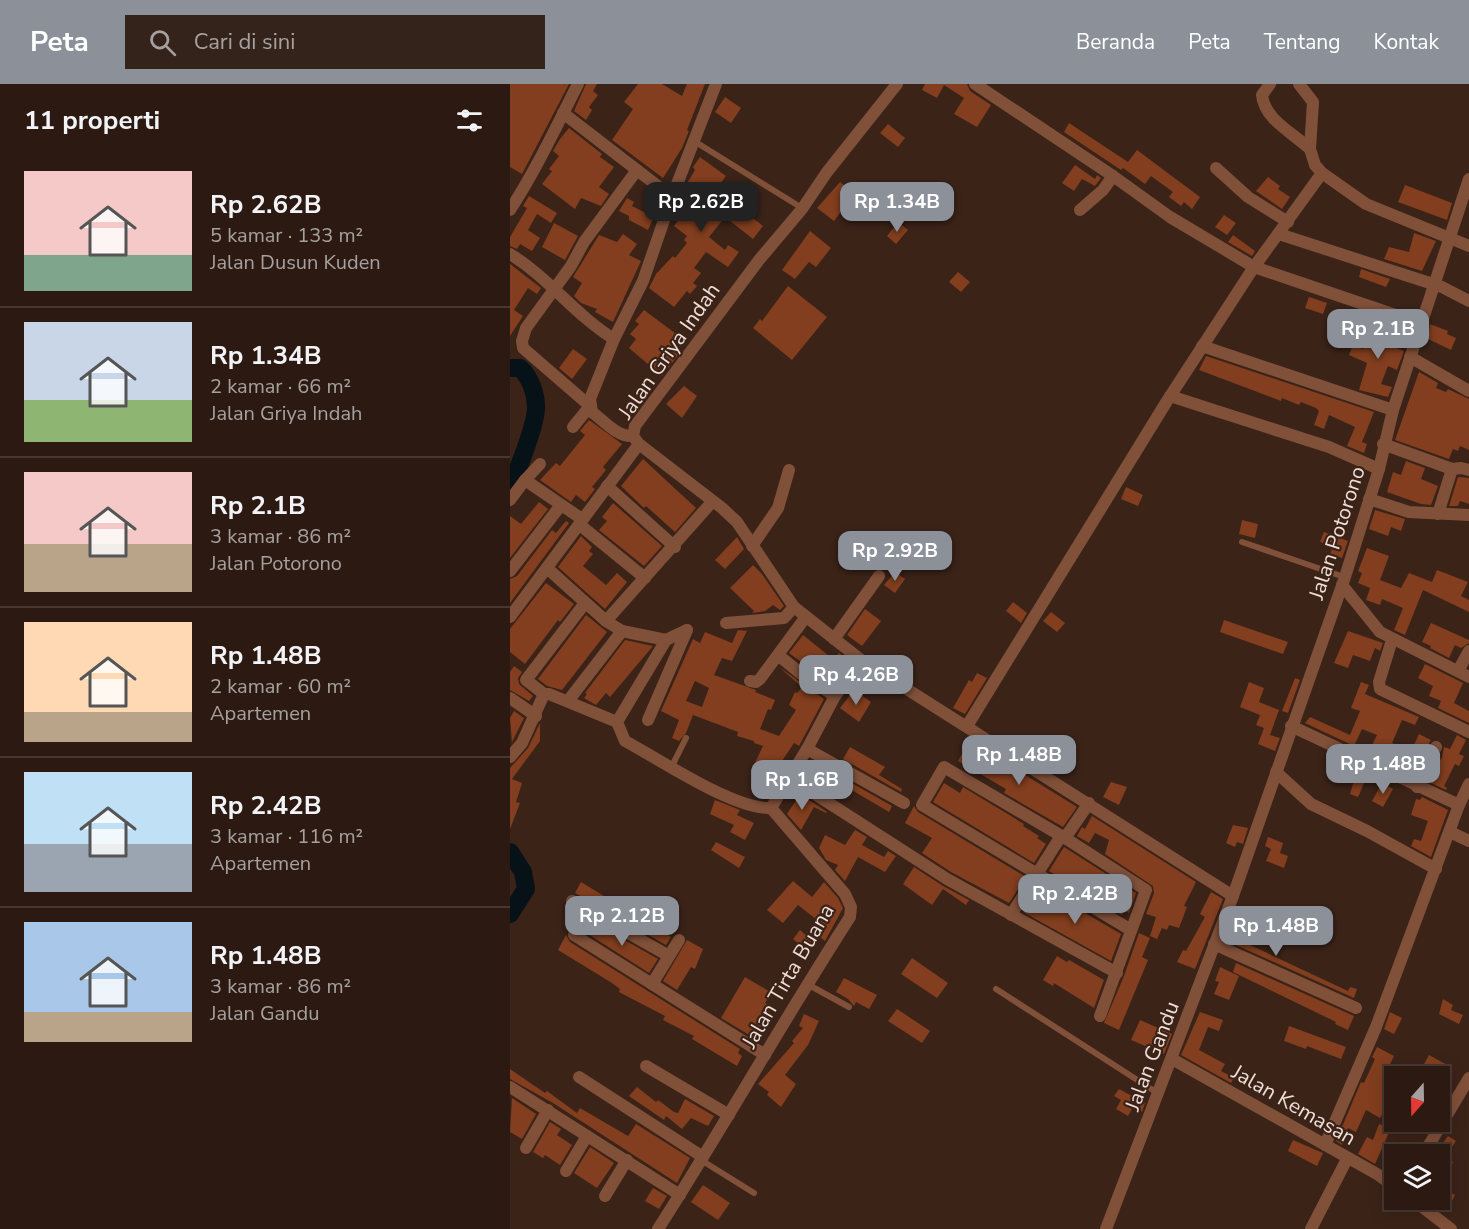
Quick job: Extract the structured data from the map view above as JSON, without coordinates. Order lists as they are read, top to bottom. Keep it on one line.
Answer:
{"streets":{"street":["Jalan Griya Indah","Jalan Potorono","Jalan Tirta Buana","Jalan Gandu","Jalan Kemasan"]},"crossings":[["Jalan Griya Indah","Jalan Potorono"],["Jalan Griya Indah","Jalan Gandu"],["Jalan Potorono","Jalan Gandu"],["Jalan Gandu","Jalan Kemasan"]],"north":"bottom","page":{"header":"Peta","search":"Cari di sini","nav":["Beranda","Peta","Tentang","Kontak"],"heading":"11 properti","list":[{"name":"Rp 2.62B","note":"5 kamar · 133 m² · Jalan Dusun Kuden"},{"name":"Rp 1.34B","note":"2 kamar · 66 m² · Jalan Griya Indah"},{"name":"Rp 2.1B","note":"3 kamar · 86 m² · Jalan Potorono"},{"name":"Rp 1.48B","note":"2 kamar · 60 m² · Apartemen"},{"name":"Rp 2.42B","note":"3 kamar · 116 m² · Apartemen"},{"name":"Rp 1.48B","note":"3 kamar · 86 m² · Jalan Gandu"}],"price":["Rp 2.62B","Rp 1.34B","Rp 2.1B","Rp 2.92B","Rp 4.26B","Rp 1.48B","Rp 1.48B","Rp 1.6B","Rp 2.42B","Rp 2.12B","Rp 1.48B"]}}
